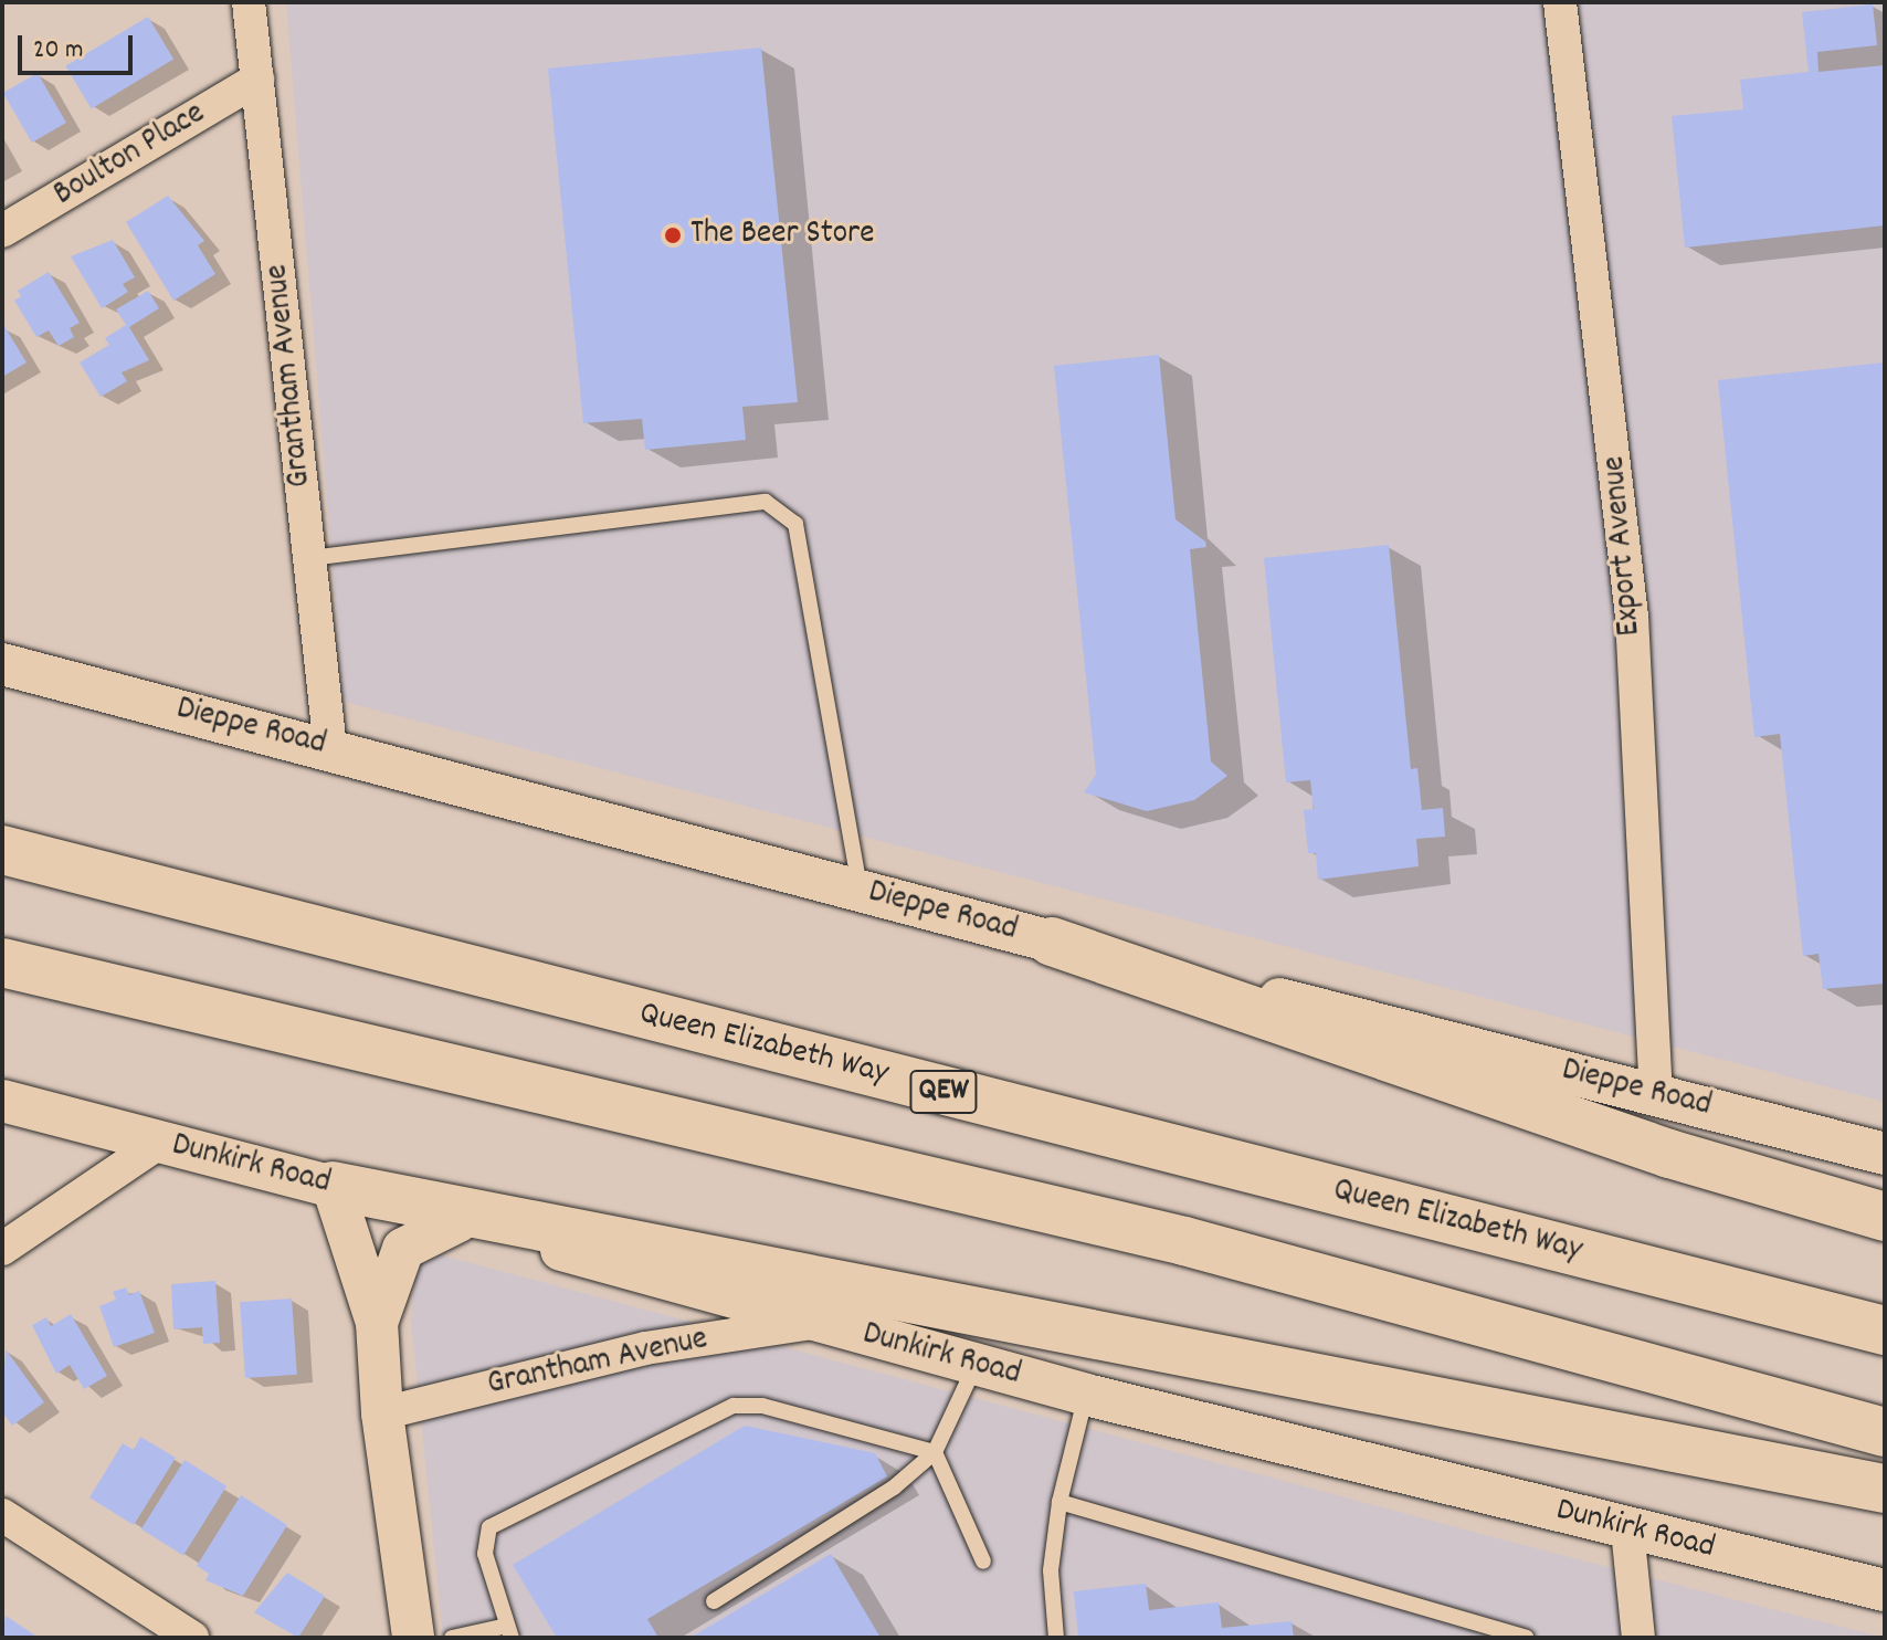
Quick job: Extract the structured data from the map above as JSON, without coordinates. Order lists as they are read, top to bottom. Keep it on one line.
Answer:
{"streets":{"highway":["Queen Elizabeth Way","QEW"],"street":["Boulton Place","Grantham Avenue","Export Avenue","Dieppe Road","Dunkirk Road"]},"crossings":[["Boulton Place","Grantham Avenue"],["Grantham Avenue","Dieppe Road"],["Grantham Avenue","Dunkirk Road"],["Export Avenue","Dieppe Road"]],"places":["The Beer Store"],"scale_bar":"20 m"}
